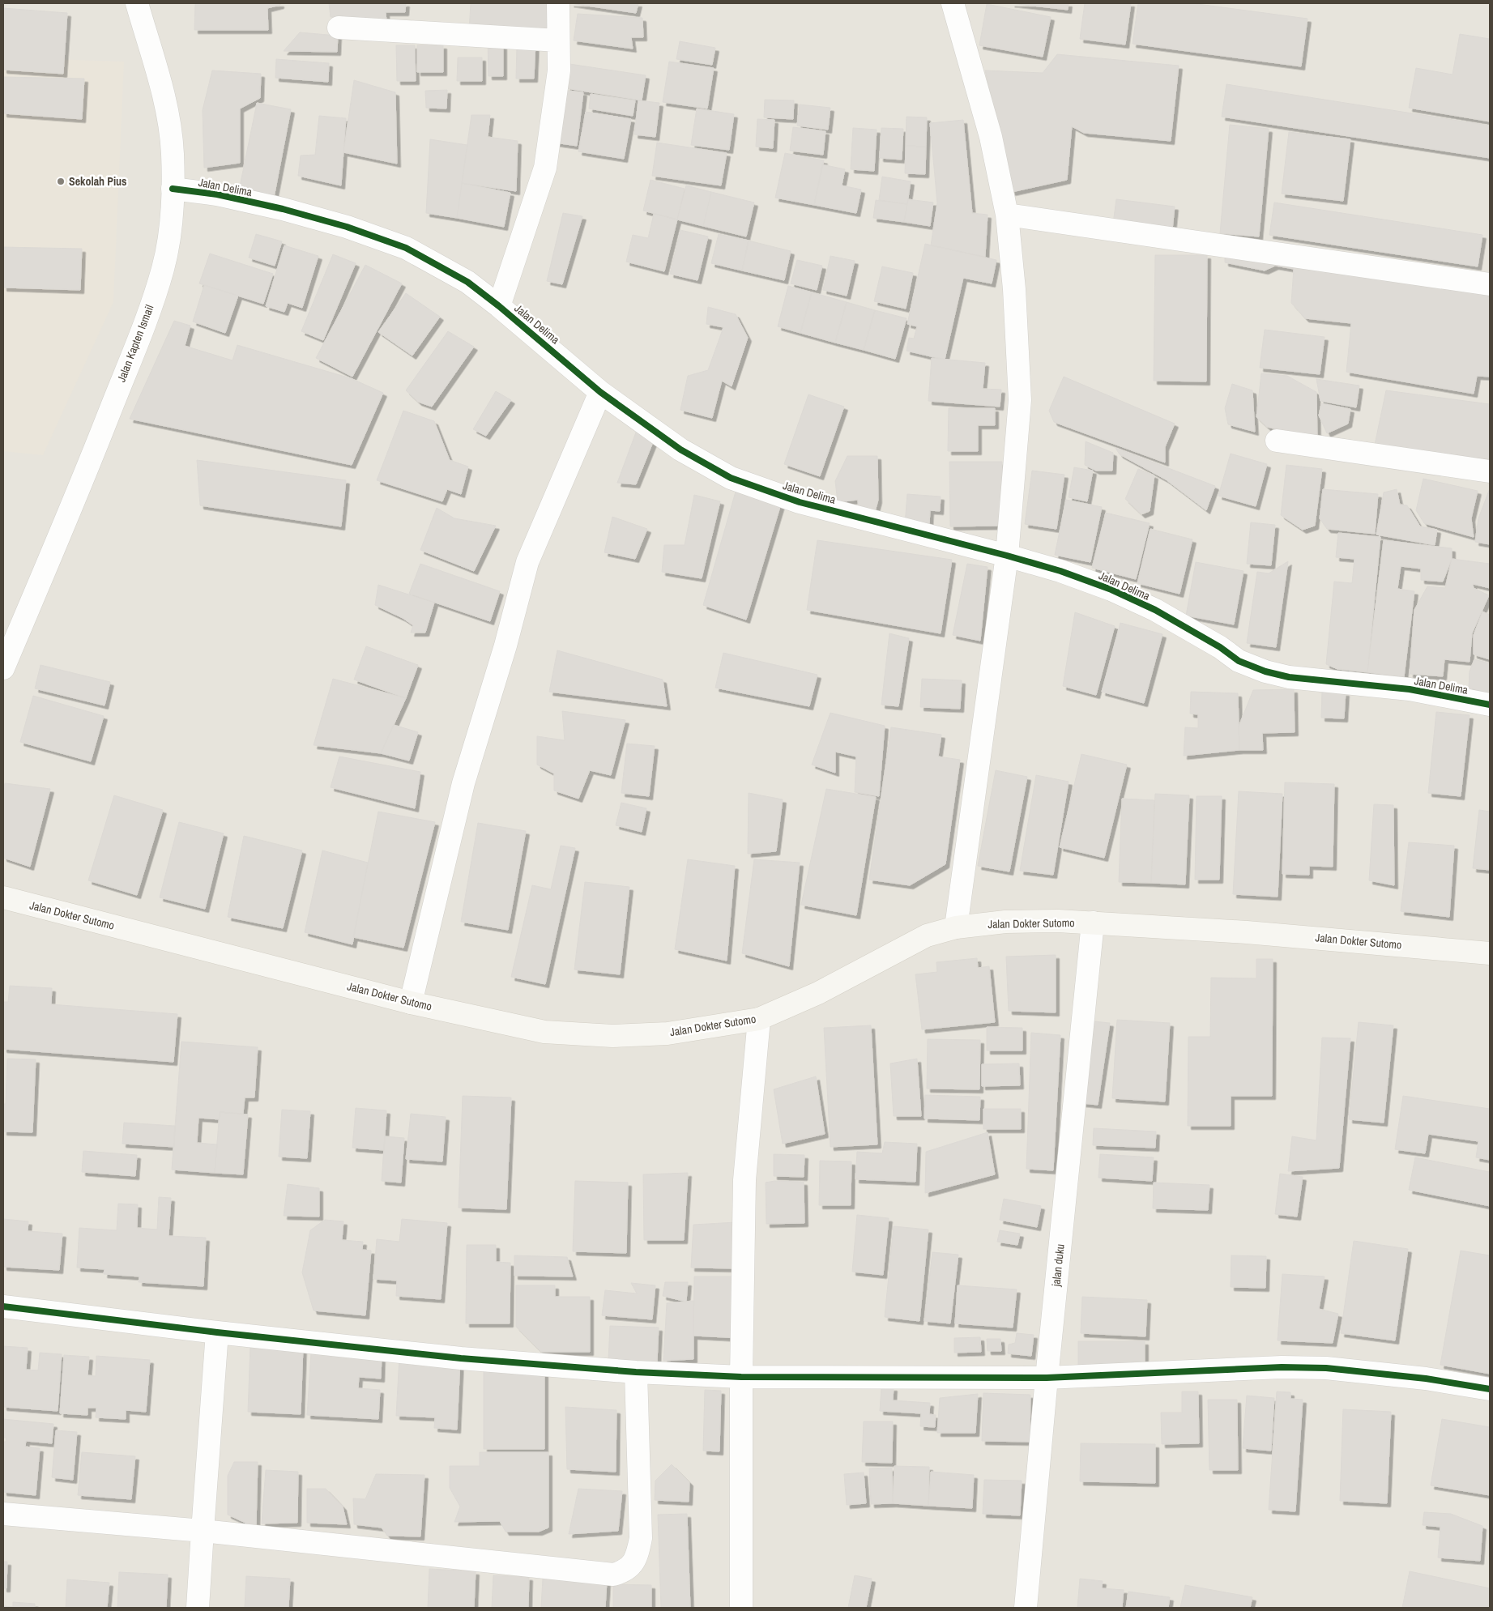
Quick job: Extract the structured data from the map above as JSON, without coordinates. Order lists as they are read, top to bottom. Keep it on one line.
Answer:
{"streets":{"main road":["Jalan Dokter Sutomo"],"street":["Jalan Delima","Jalan Kapten Ismail","jalan duku"]},"crossings":[["Jalan Delima","Jalan Kapten Ismail"],["Jalan Dokter Sutomo","jalan duku"]],"places":["Sekolah Pius"]}
